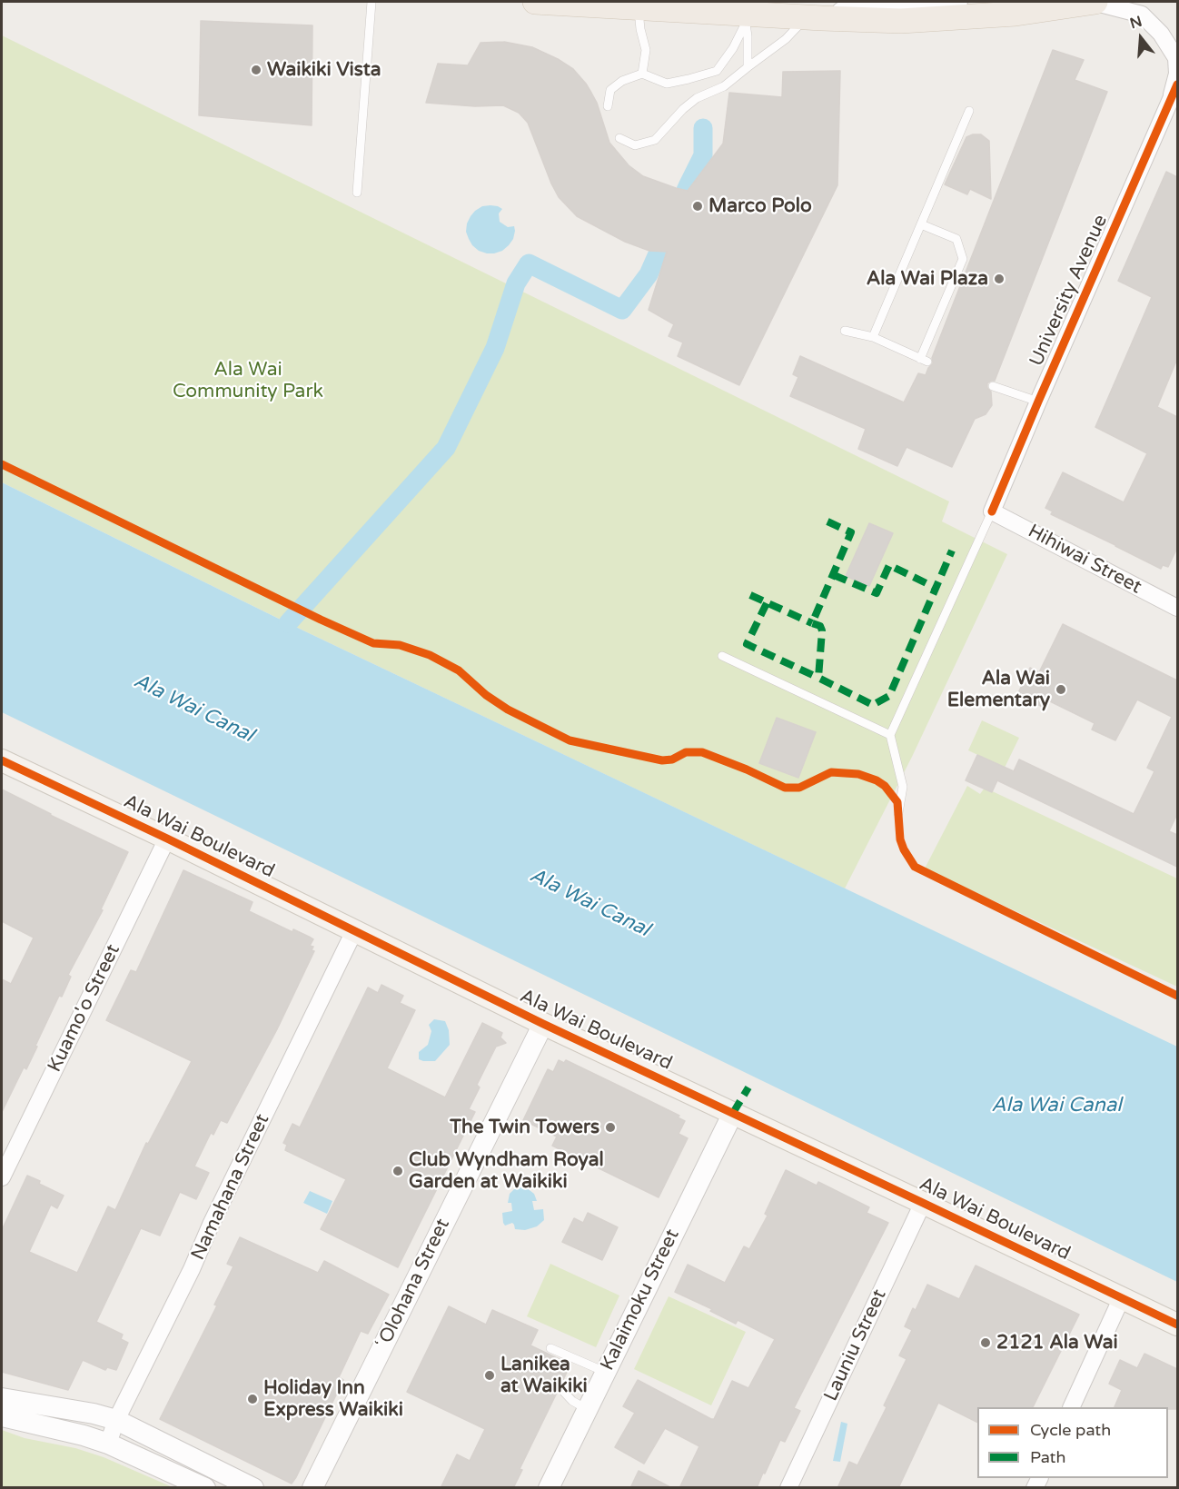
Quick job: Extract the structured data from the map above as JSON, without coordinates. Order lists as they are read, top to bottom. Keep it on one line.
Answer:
{"streets":{"main road":["Ala Wai Boulevard"],"street":["University Avenue","Hihiwai Street","Kuamo'o Street","Namahana Street","ʻOlohana Street","Kalaimoku Street","Launiu Street"]},"crossings":[["University Avenue","Hihiwai Street"],["Ala Wai Boulevard","Kuamo'o Street"],["Ala Wai Boulevard","Namahana Street"],["Ala Wai Boulevard","ʻOlohana Street"],["Ala Wai Boulevard","Kalaimoku Street"],["Ala Wai Boulevard","Launiu Street"]],"water":["Ala Wai Canal"],"parks":["Ala Wai Community Park"],"places":["Waikiki Vista","Marco Polo","Ala Wai Plaza","Ala Wai Elementary","The Twin Towers","Club Wyndham Royal Garden at Waikiki","2121 Ala Wai","Lanikea at Waikiki","Holiday Inn Express Waikiki"],"legend":["Cycle path","Path"],"north":"top"}
